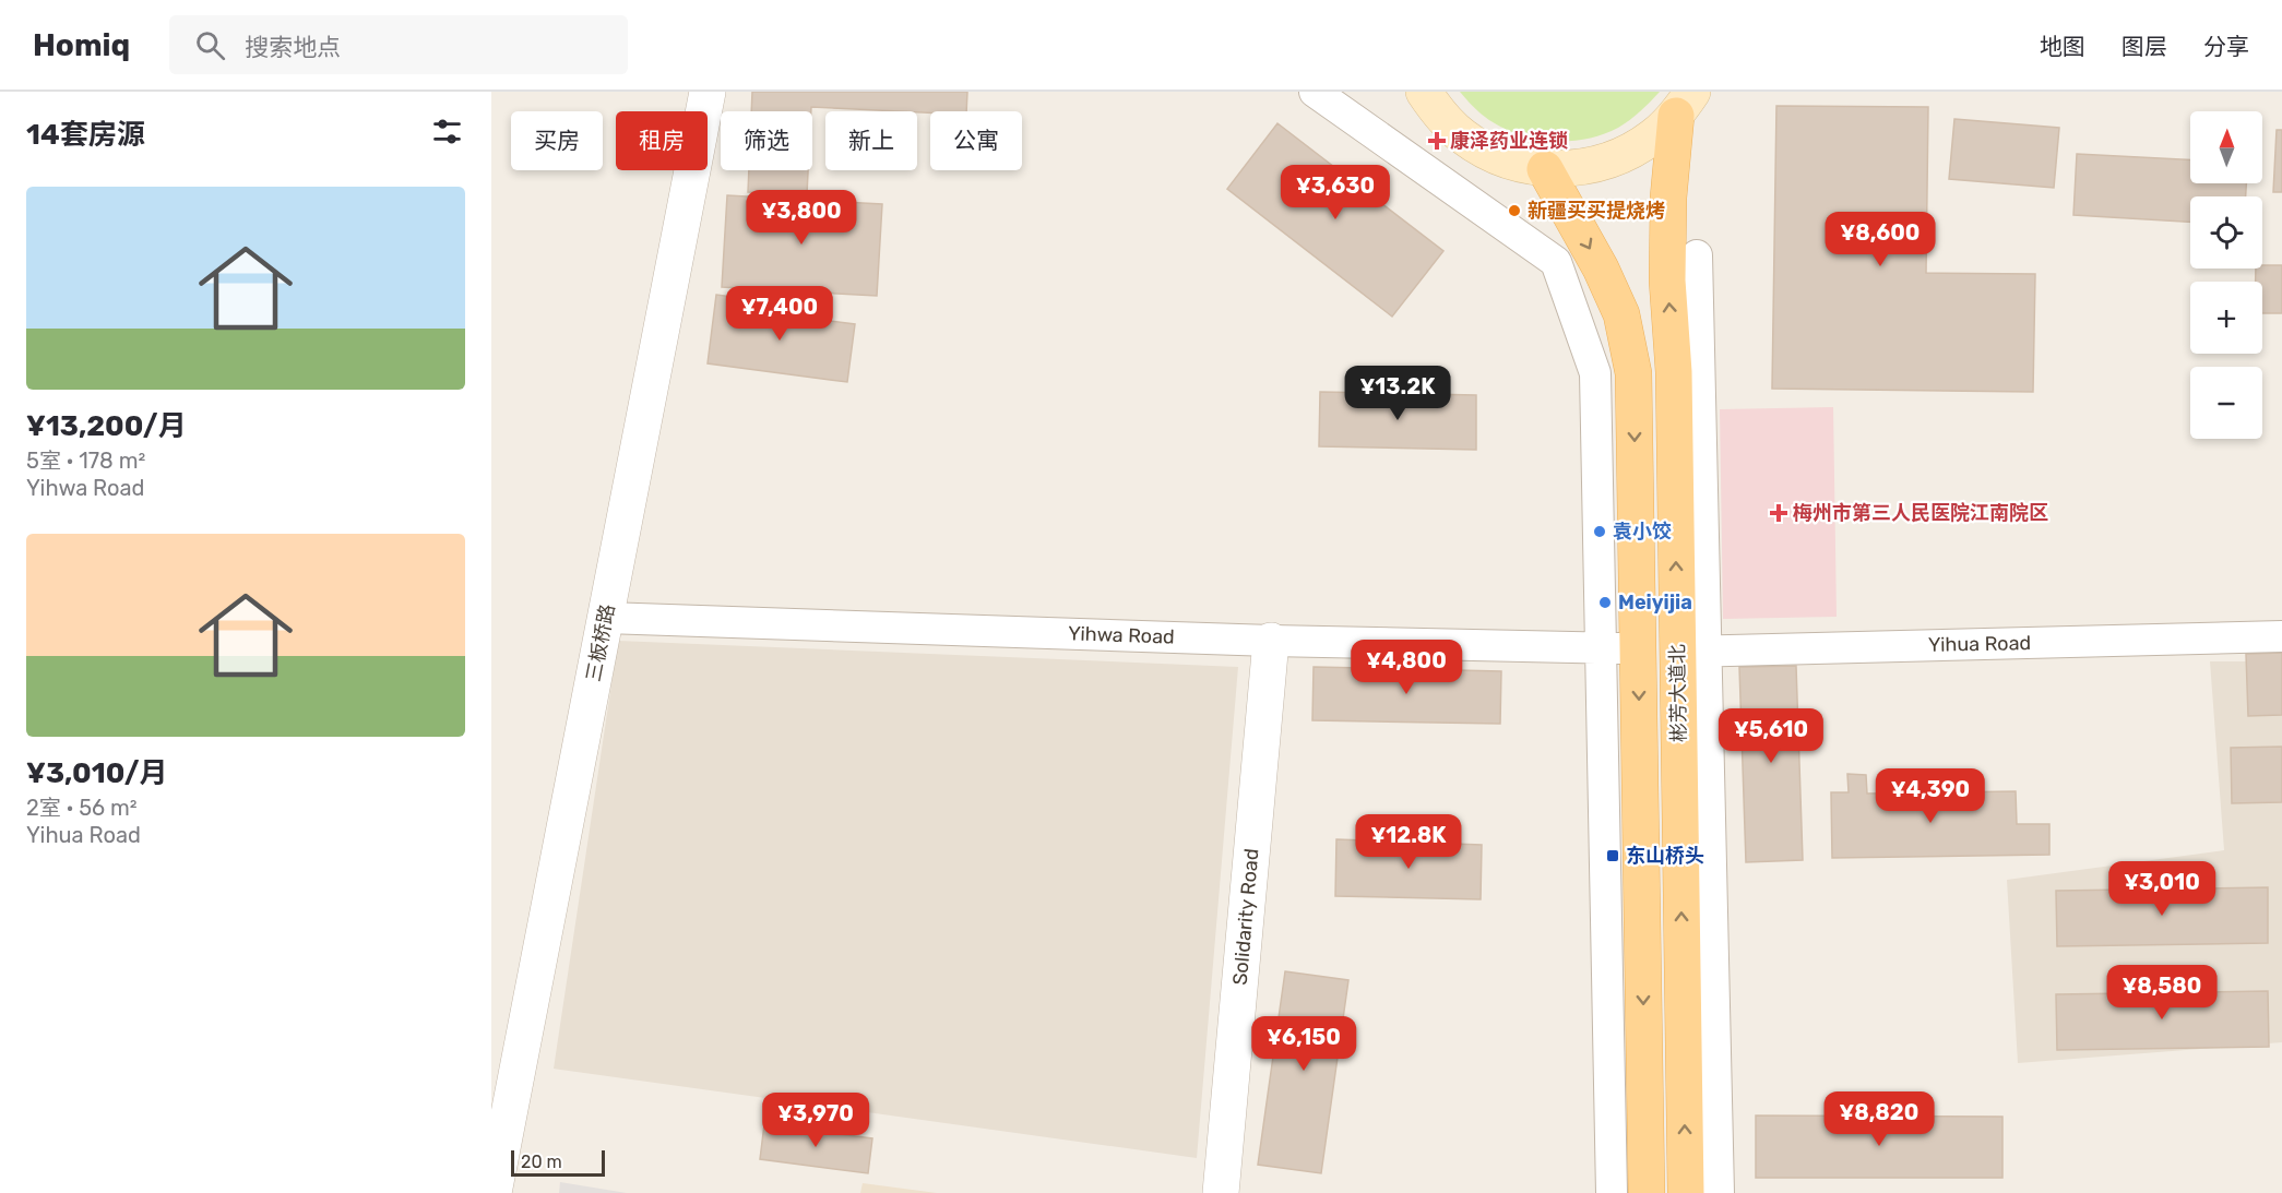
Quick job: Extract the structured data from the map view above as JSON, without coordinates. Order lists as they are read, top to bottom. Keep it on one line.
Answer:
{"streets":{"main road":["彬芳大道北"],"street":["Yihwa Road","三板桥路","Yihua Road","Solidarity Road"]},"crossings":[["Yihwa Road","三板桥路"],["Yihwa Road","彬芳大道北"],["Yihwa Road","Solidarity Road"],["Yihua Road","彬芳大道北"]],"places":{"health":["康泽药业连锁","梅州市第三人民医院江南院区"],"other":["新疆买买提烧烤","袁小饺","Meiyijia"],"transit":["东山桥头"]},"scale_bar":"20 m","north":"top","page":{"header":"Homiq","search":"搜索地点","nav":["地图","图层","分享"],"heading":"14套房源","map_buttons":["+","−"],"chip":["买房","租房","筛选","新上","公寓"],"price":["¥3,630","¥3,800","¥8,600","¥7,400","¥13.2K","¥4,800","¥5,610","¥4,390","¥12.8K","¥3,010","¥8,580","¥6,150","¥8,820","¥3,970"],"list":[{"name":"¥13,200/月","note":"5室 · 178 m² · Yihwa Road"},{"name":"¥3,010/月","note":"2室 · 56 m² · Yihua Road"}],"scale":"20 m"}}
